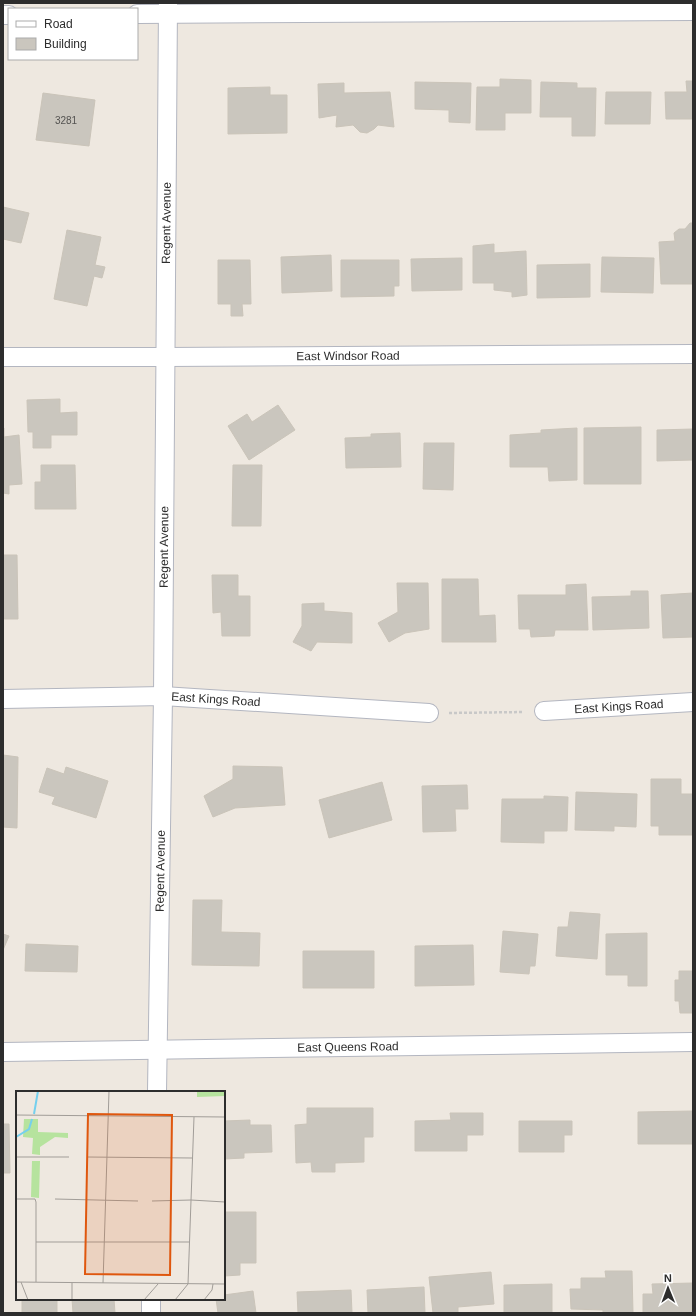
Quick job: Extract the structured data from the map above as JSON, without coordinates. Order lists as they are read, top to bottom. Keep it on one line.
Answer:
{"streets":{"street":["Regent Avenue","East Windsor Road","East Kings Road","East Queens Road"]},"crossings":[["Regent Avenue","East Windsor Road"],["Regent Avenue","East Kings Road"],["Regent Avenue","East Queens Road"]],"house_numbers":["3281"],"legend":["Road","Building"],"north":"top"}
